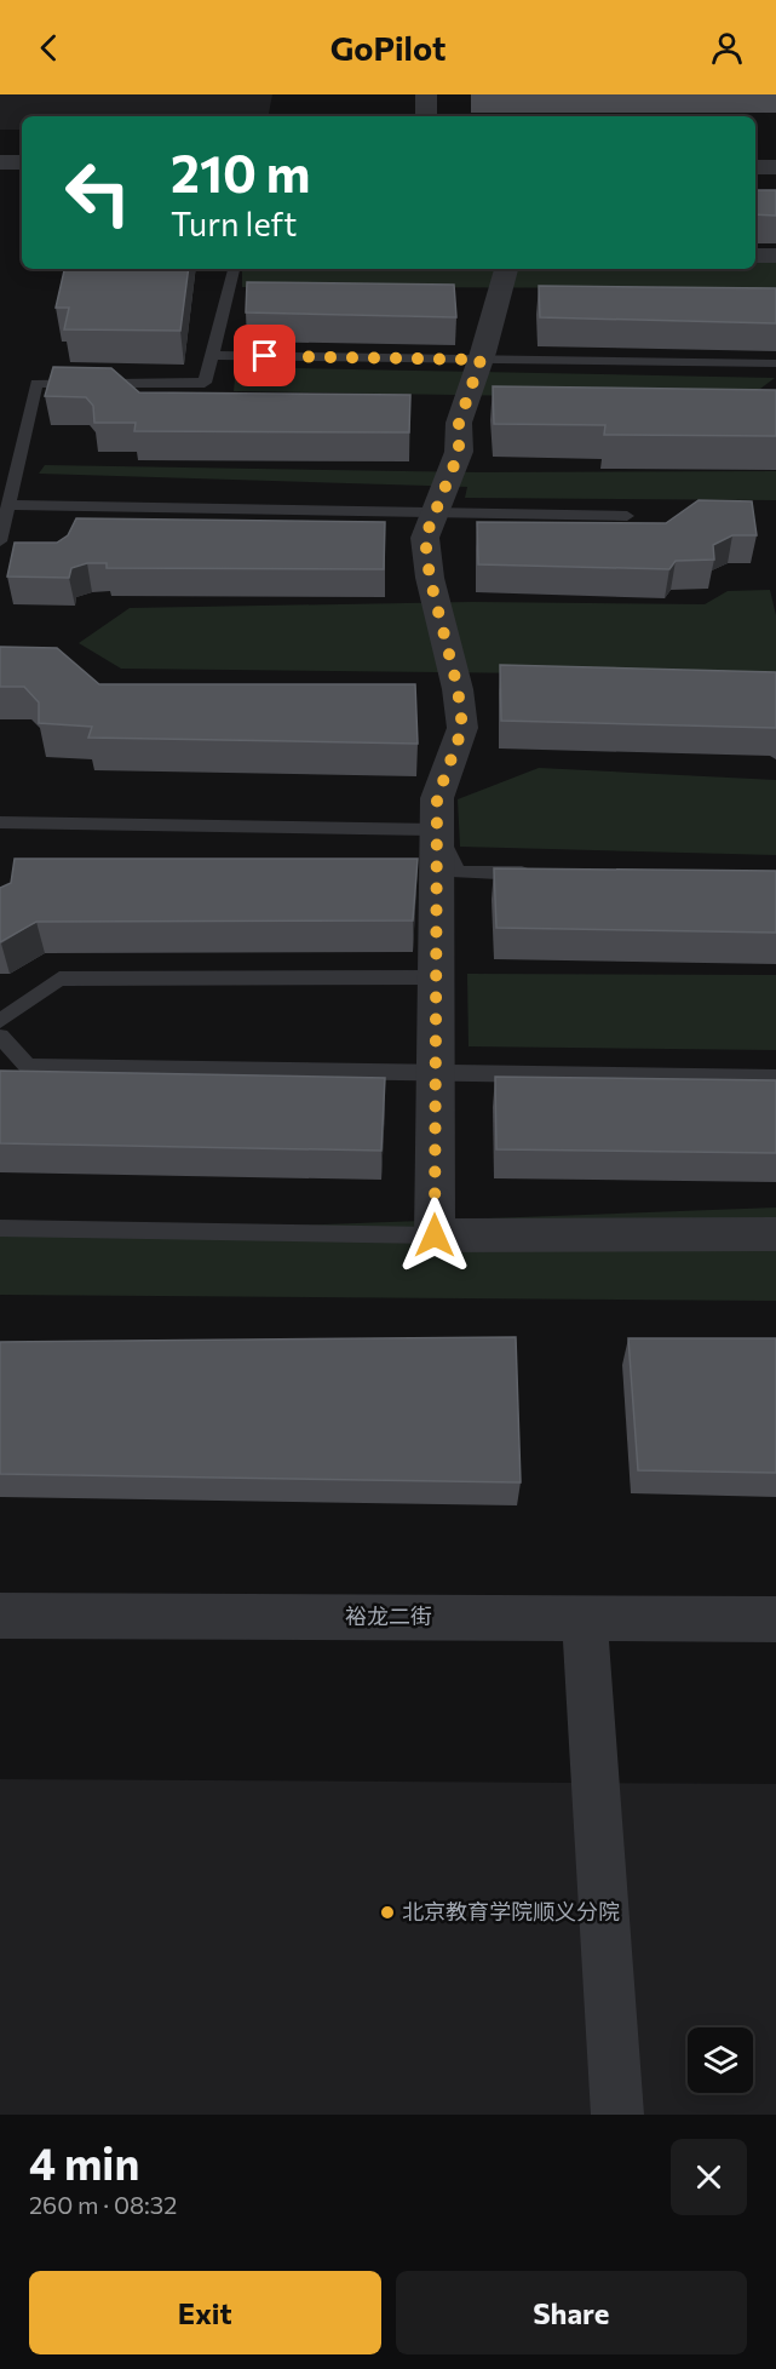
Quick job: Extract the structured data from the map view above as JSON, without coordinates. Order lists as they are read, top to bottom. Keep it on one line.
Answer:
{"streets":{"street":["裕龙二街"]},"places":["北京教育学院顺义分院"],"page":{"header":"GoPilot","turn":["210 m","Turn left"],"heading":["4 min","260 m · 08:32"],"buttons":["Exit","Share"]}}
